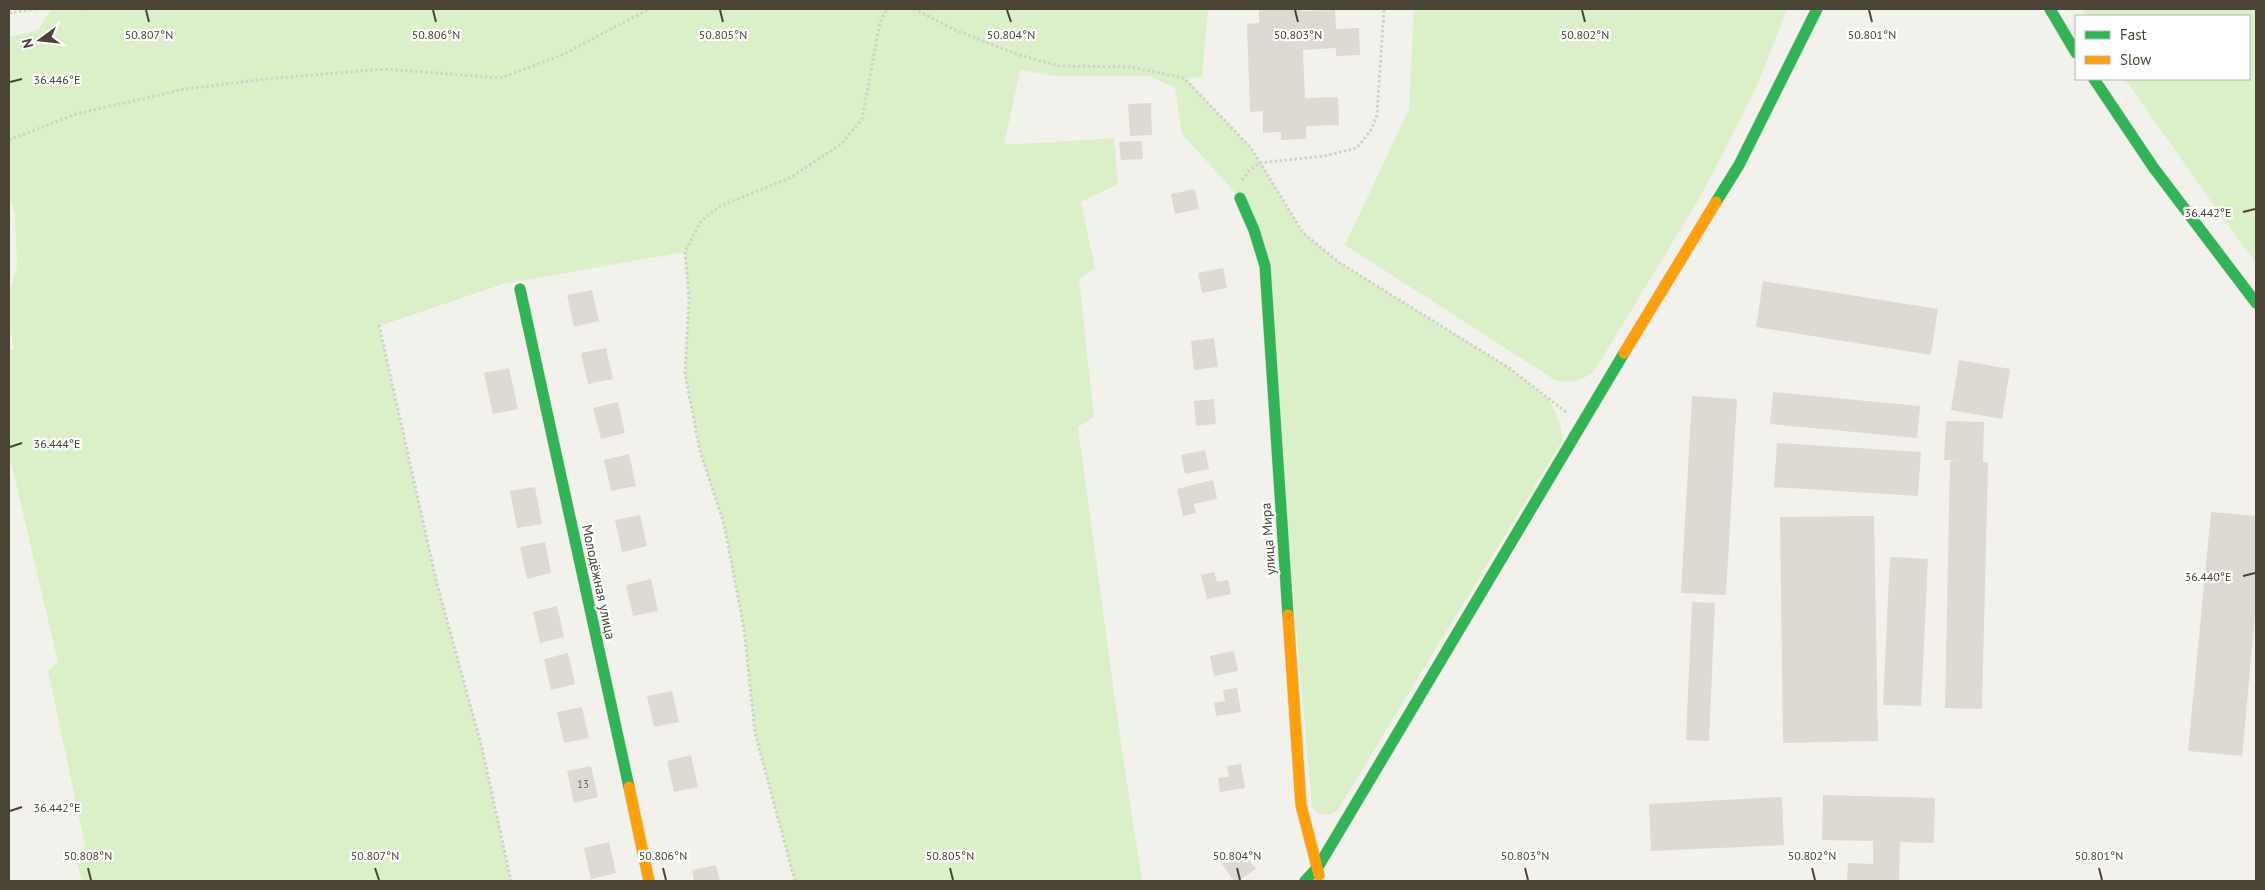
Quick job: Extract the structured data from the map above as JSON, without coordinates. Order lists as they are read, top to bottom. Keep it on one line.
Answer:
{"streets":{"street":["улица Мира","Молодёжная улица"]},"house_numbers":["13"],"legend":["Fast","Slow"],"north":"left","coordinates":["50.807°N","50.806°N","50.805°N","50.804°N","50.803°N","50.802°N","50.801°N","36.446°E","36.442°E","36.444°E","36.440°E","50.808°N"]}
